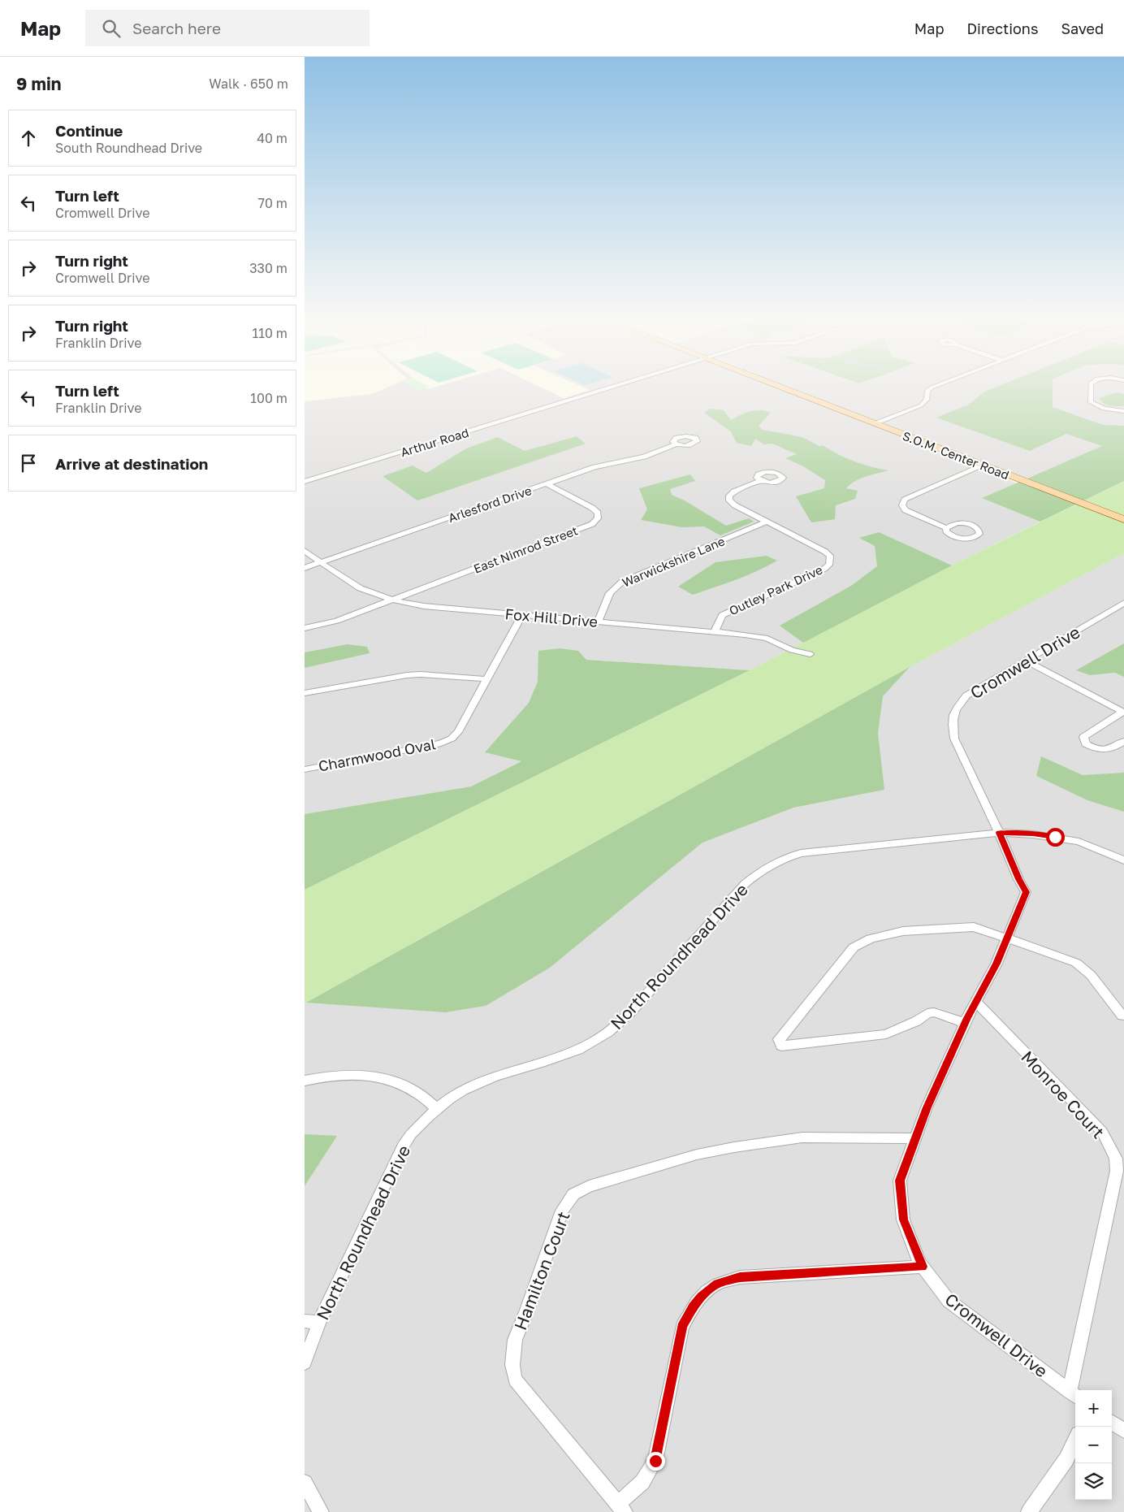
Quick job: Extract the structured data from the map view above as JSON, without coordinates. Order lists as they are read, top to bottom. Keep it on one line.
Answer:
{"streets":{"main road":["S.O.M. Center Road"],"street":["Arthur Road","Arlesford Drive","East Nimrod Street","Warwickshire Lane","Outley Park Drive","Fox Hill Drive","Cromwell Drive","Charmwood Oval","North Roundhead Drive","Monroe Court","Hamilton Court"]},"crossings":[["Arlesford Drive","East Nimrod Street"],["Arlesford Drive","Fox Hill Drive"],["East Nimrod Street","Fox Hill Drive"],["Warwickshire Lane","Outley Park Drive"],["Warwickshire Lane","Fox Hill Drive"],["Outley Park Drive","Fox Hill Drive"],["Fox Hill Drive","Charmwood Oval"],["Cromwell Drive","North Roundhead Drive"],["Cromwell Drive","Monroe Court"],["Cromwell Drive","Hamilton Court"]],"page":{"header":"Map","search":"Search here","nav":["Map","Directions","Saved"],"heading":["9 min","Walk · 650 m"],"list":[["Continue","South Roundhead Drive","40 m"],["Turn left","Cromwell Drive","70 m"],["Turn right","Cromwell Drive","330 m"],["Turn right","Franklin Drive","110 m"],["Turn left","Franklin Drive","100 m"],"Arrive at destination"],"map_buttons":["+","−"]}}
